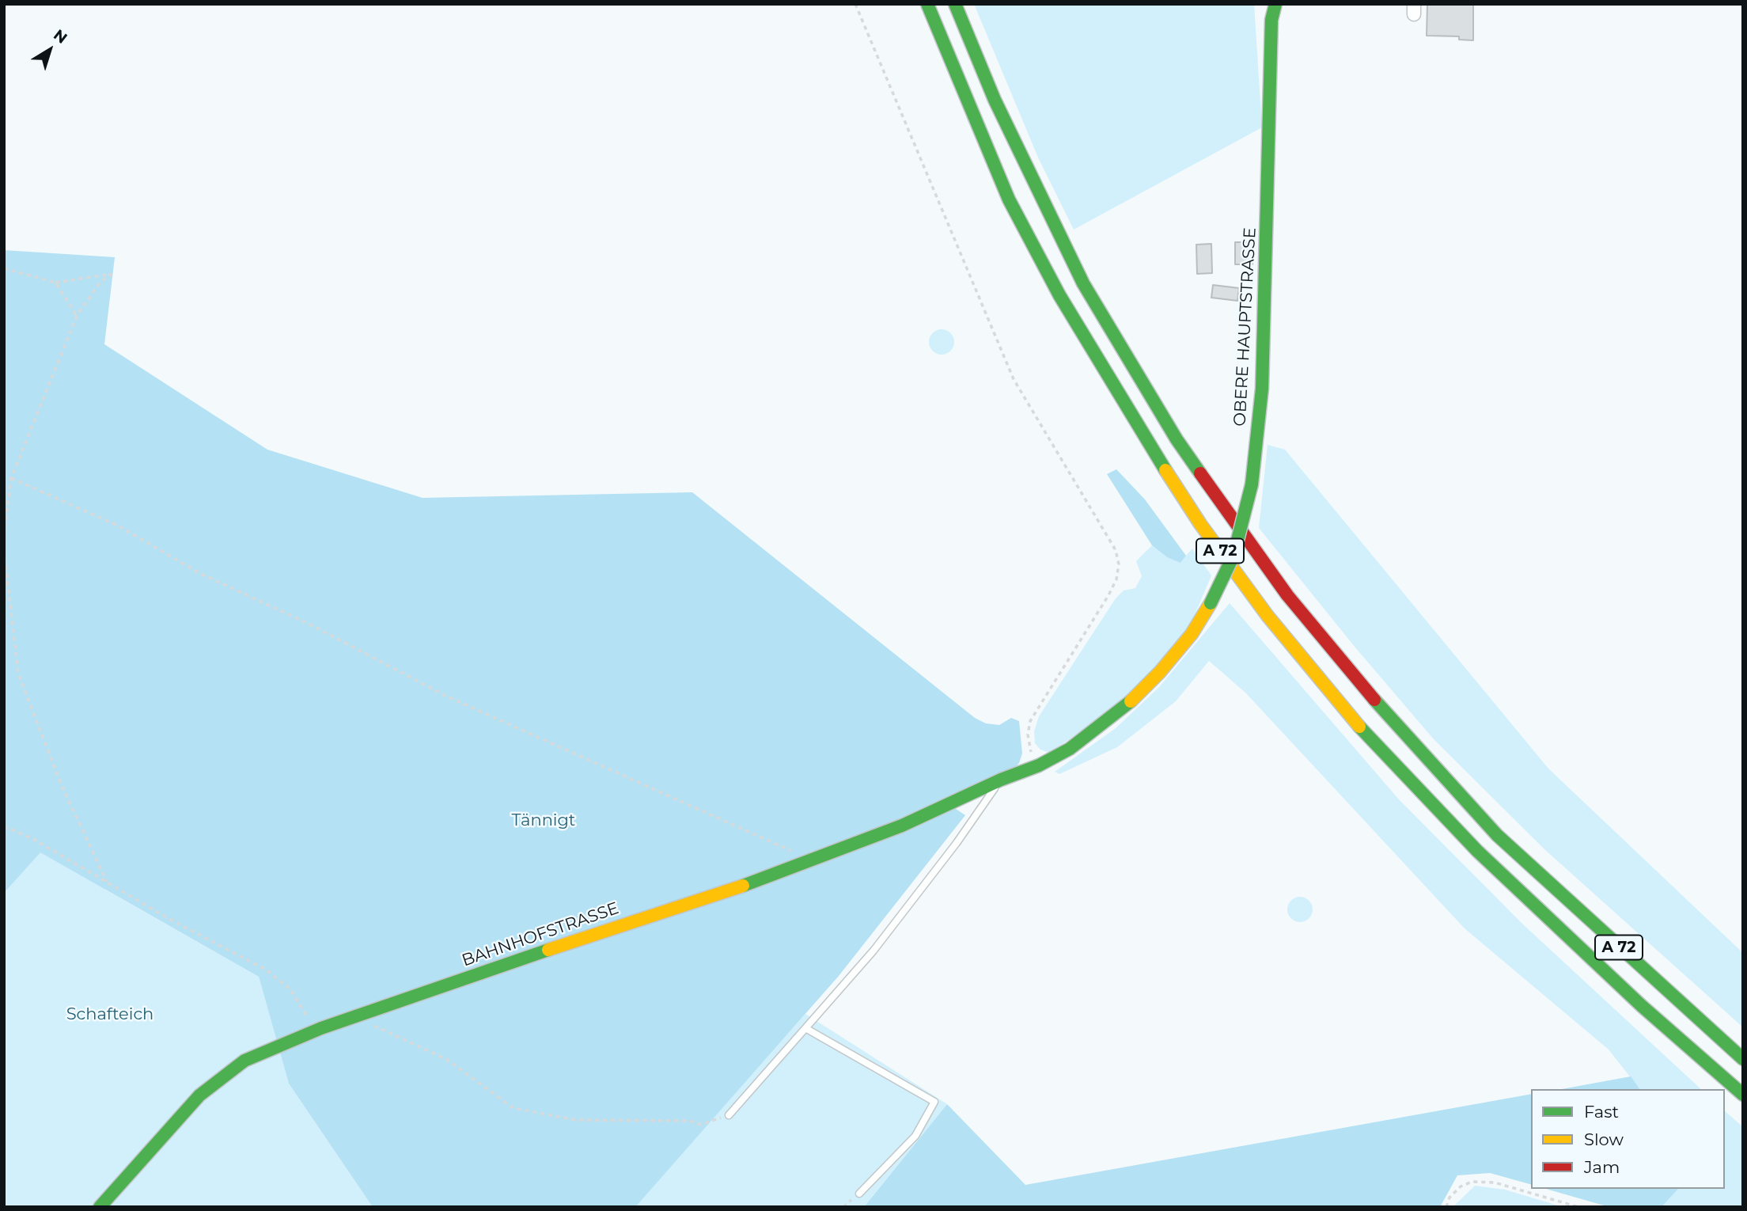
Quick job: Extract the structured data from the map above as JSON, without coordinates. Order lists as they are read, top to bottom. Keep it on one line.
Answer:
{"streets":{"main road":["OBERE HAUPTSTRASSE","A 72","BAHNHOFSTRASSE"]},"crossings":[["OBERE HAUPTSTRASSE","BAHNHOFSTRASSE"]],"parks":["Tännigt","Schafteich"],"legend":["Fast","Slow","Jam"],"north":"top right"}
